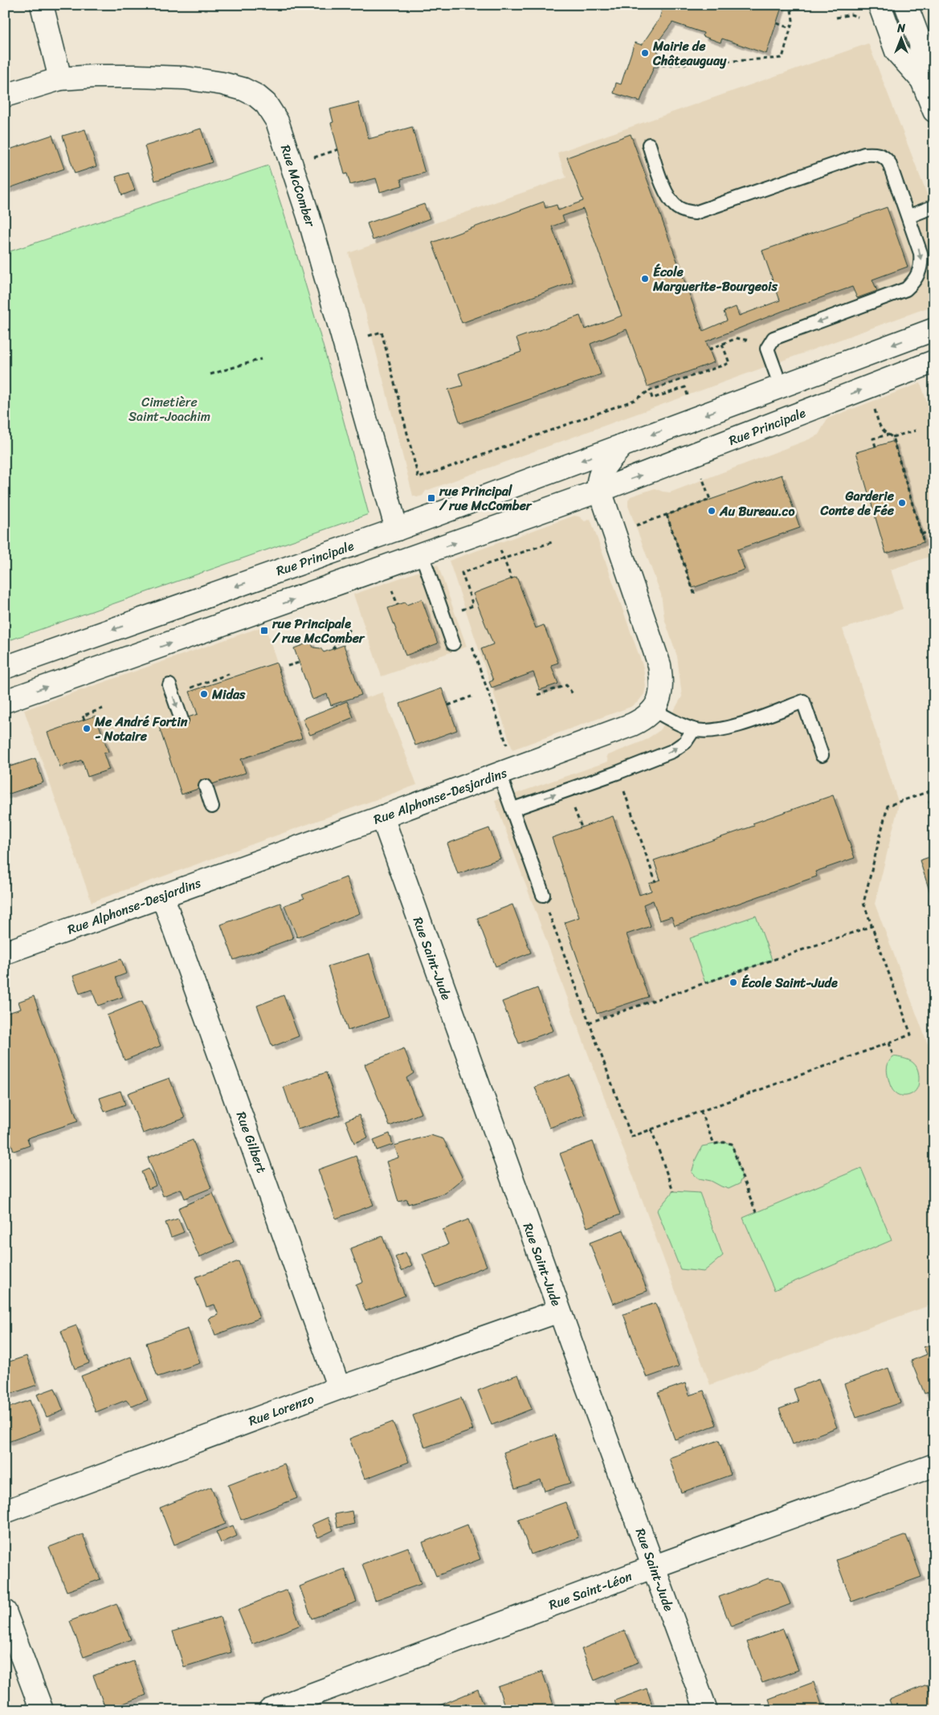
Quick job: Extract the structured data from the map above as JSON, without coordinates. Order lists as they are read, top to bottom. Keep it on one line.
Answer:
{"streets":{"street":["Rue McComber","Rue Principale","Rue Alphonse-Desjardins","Rue Saint-Jude","Rue Gilbert","Rue Lorenzo","Rue Saint-Léon"]},"crossings":[["Rue McComber","Rue Principale"],["Rue Alphonse-Desjardins","Rue Saint-Jude"],["Rue Alphonse-Desjardins","Rue Gilbert"],["Rue Saint-Jude","Rue Lorenzo"],["Rue Saint-Jude","Rue Saint-Léon"],["Rue Gilbert","Rue Lorenzo"]],"parks":["Cimetière Saint-Joachim"],"places":{"other":["Mairie de Châteauguay","École Marguerite-Bourgeois","Garderie Conte de Fée","Au Bureau.co","Midas","Me André Fortin - Notaire","École Saint-Jude"],"transit":["rue Principal / rue McComber","rue Principale / rue McComber"]},"north":"top"}
